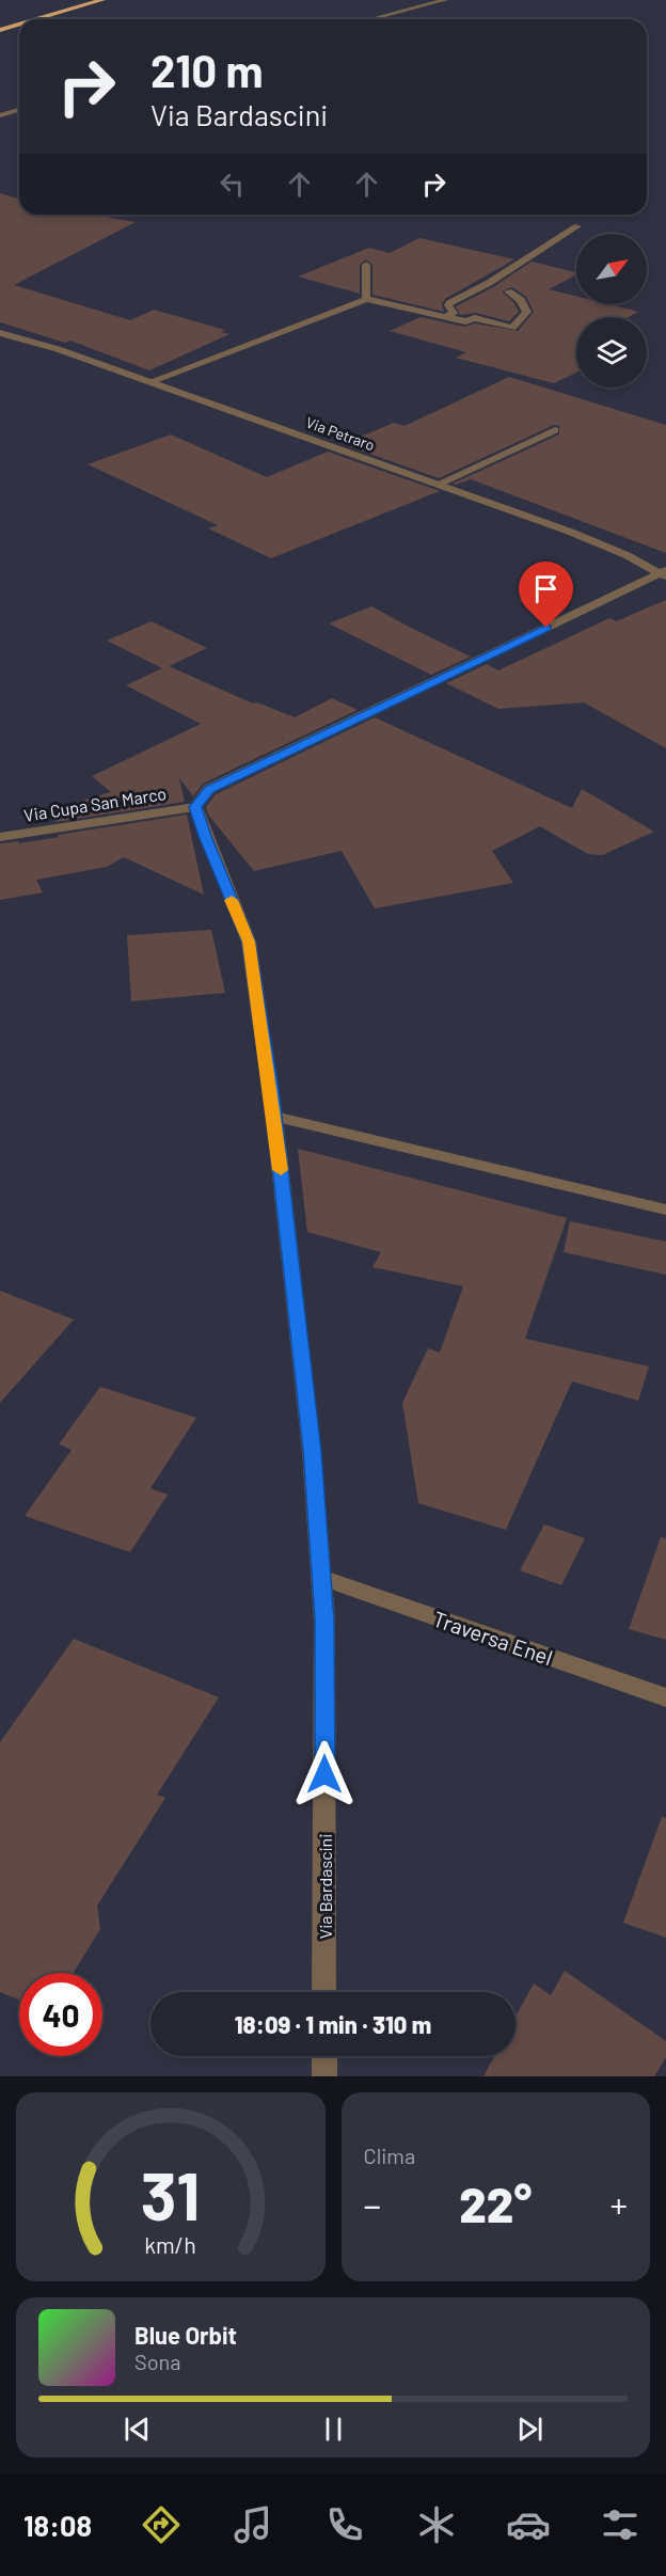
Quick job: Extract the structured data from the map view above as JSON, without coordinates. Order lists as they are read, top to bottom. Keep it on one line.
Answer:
{"streets":{"street":["Via Petraro","Via Cupa San Marco","Traversa Enel","Via Bardascini"]},"crossings":[["Via Cupa San Marco","Via Bardascini"],["Traversa Enel","Via Bardascini"]],"north":"top right","page":{"turn":["210 m","Via Bardascini"],"limit":"40","trip":"18:09 · 1 min · 310 m","tile":"Clima","heat":["−","22°","+"],"song":["Blue Orbit","Sona"],"tabs":"18:08","gauge":["31","km/h"]}}
